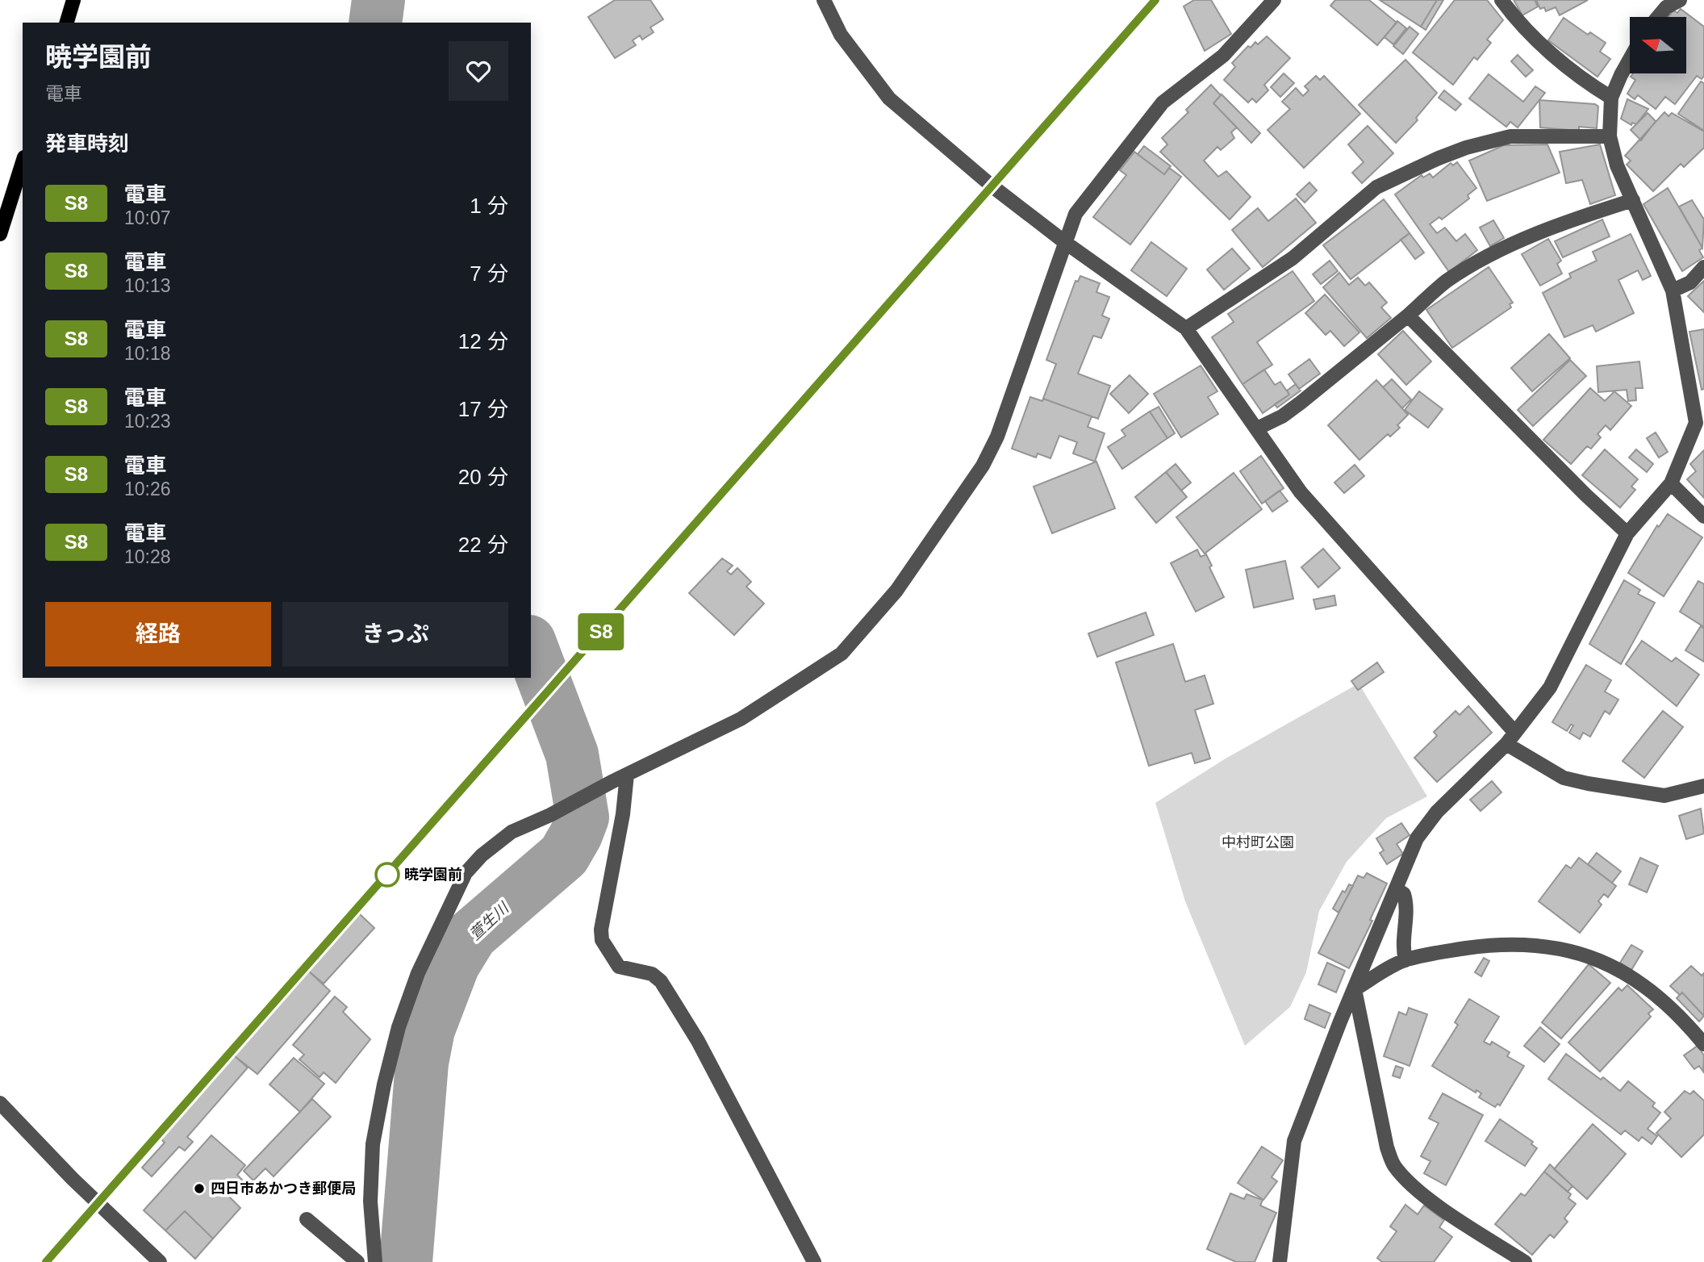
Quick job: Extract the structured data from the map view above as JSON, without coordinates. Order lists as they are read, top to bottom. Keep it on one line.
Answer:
{"water":["萱生川"],"parks":["中村町公園"],"places":["暁学園前","四日市あかつき郵便局"],"north":"left","page":{"on_map":"S8","heading":[["暁学園前","電車"],"発車時刻"],"list":[{"mark":"S8","name":"電車","note":"10:07","value":"1 分"},{"mark":"S8","name":"電車","note":"10:13","value":"7 分"},{"mark":"S8","name":"電車","note":"10:18","value":"12 分"},{"mark":"S8","name":"電車","note":"10:23","value":"17 分"},{"mark":"S8","name":"電車","note":"10:26","value":"20 分"},{"mark":"S8","name":"電車","note":"10:28","value":"22 分"}],"buttons":["経路","きっぷ"]}}
